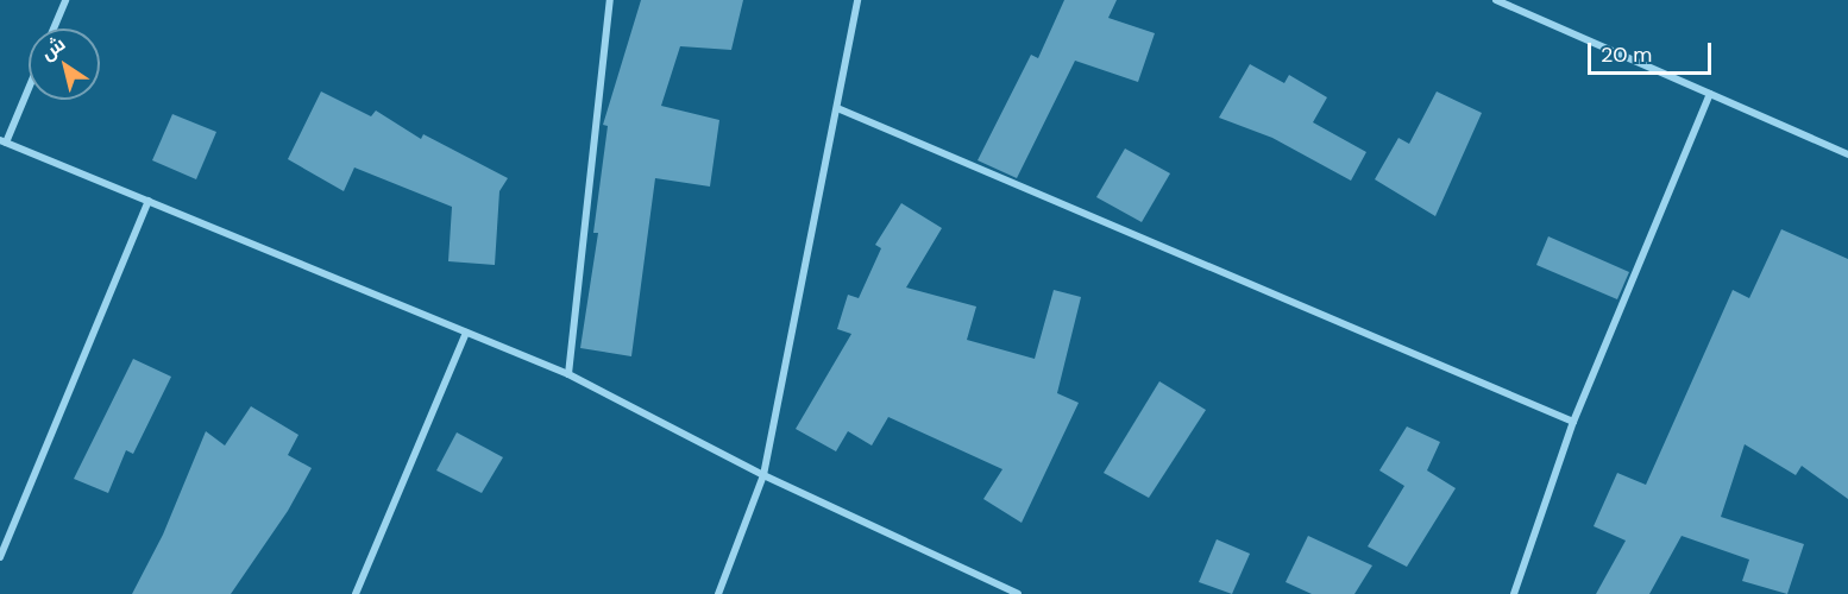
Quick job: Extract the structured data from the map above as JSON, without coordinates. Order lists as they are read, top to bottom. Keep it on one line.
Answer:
{"scale_bar":"20 m","north":"top left"}
